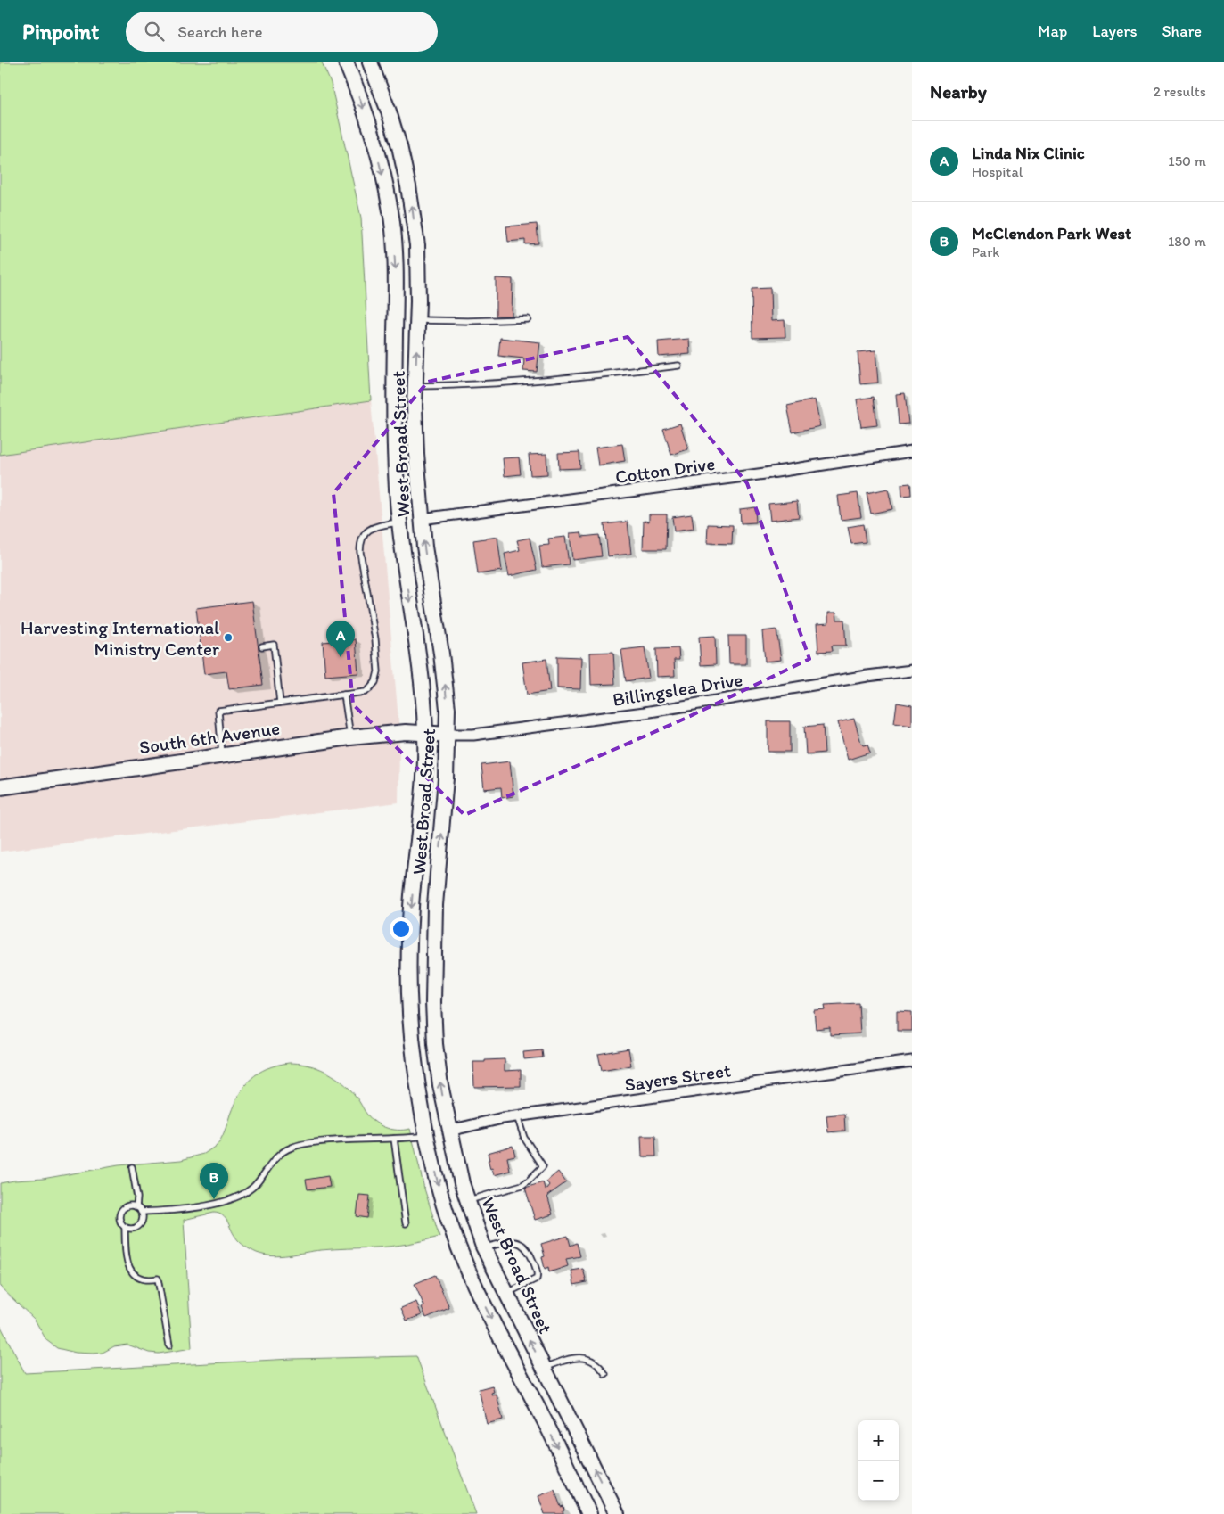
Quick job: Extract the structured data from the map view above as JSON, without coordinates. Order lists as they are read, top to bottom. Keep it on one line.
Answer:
{"streets":{"main road":["West Broad Street","South 6th Avenue"],"street":["Cotton Drive","Billingslea Drive","Sayers Street"]},"crossings":[["West Broad Street","Cotton Drive"],["West Broad Street","Billingslea Drive"],["West Broad Street","South 6th Avenue"],["West Broad Street","Sayers Street"],["Billingslea Drive","South 6th Avenue"]],"places":["Harvesting International Ministry Center"],"page":{"header":"Pinpoint","search":"Search here","nav":["Map","Layers","Share"],"heading":["Nearby","2 results"],"list":[{"mark":"A","name":"Linda Nix Clinic","note":"Hospital","value":"150 m"},{"mark":"B","name":"McClendon Park West","note":"Park","value":"180 m"}],"pins":["A","B"],"map_buttons":["+","−"]}}
